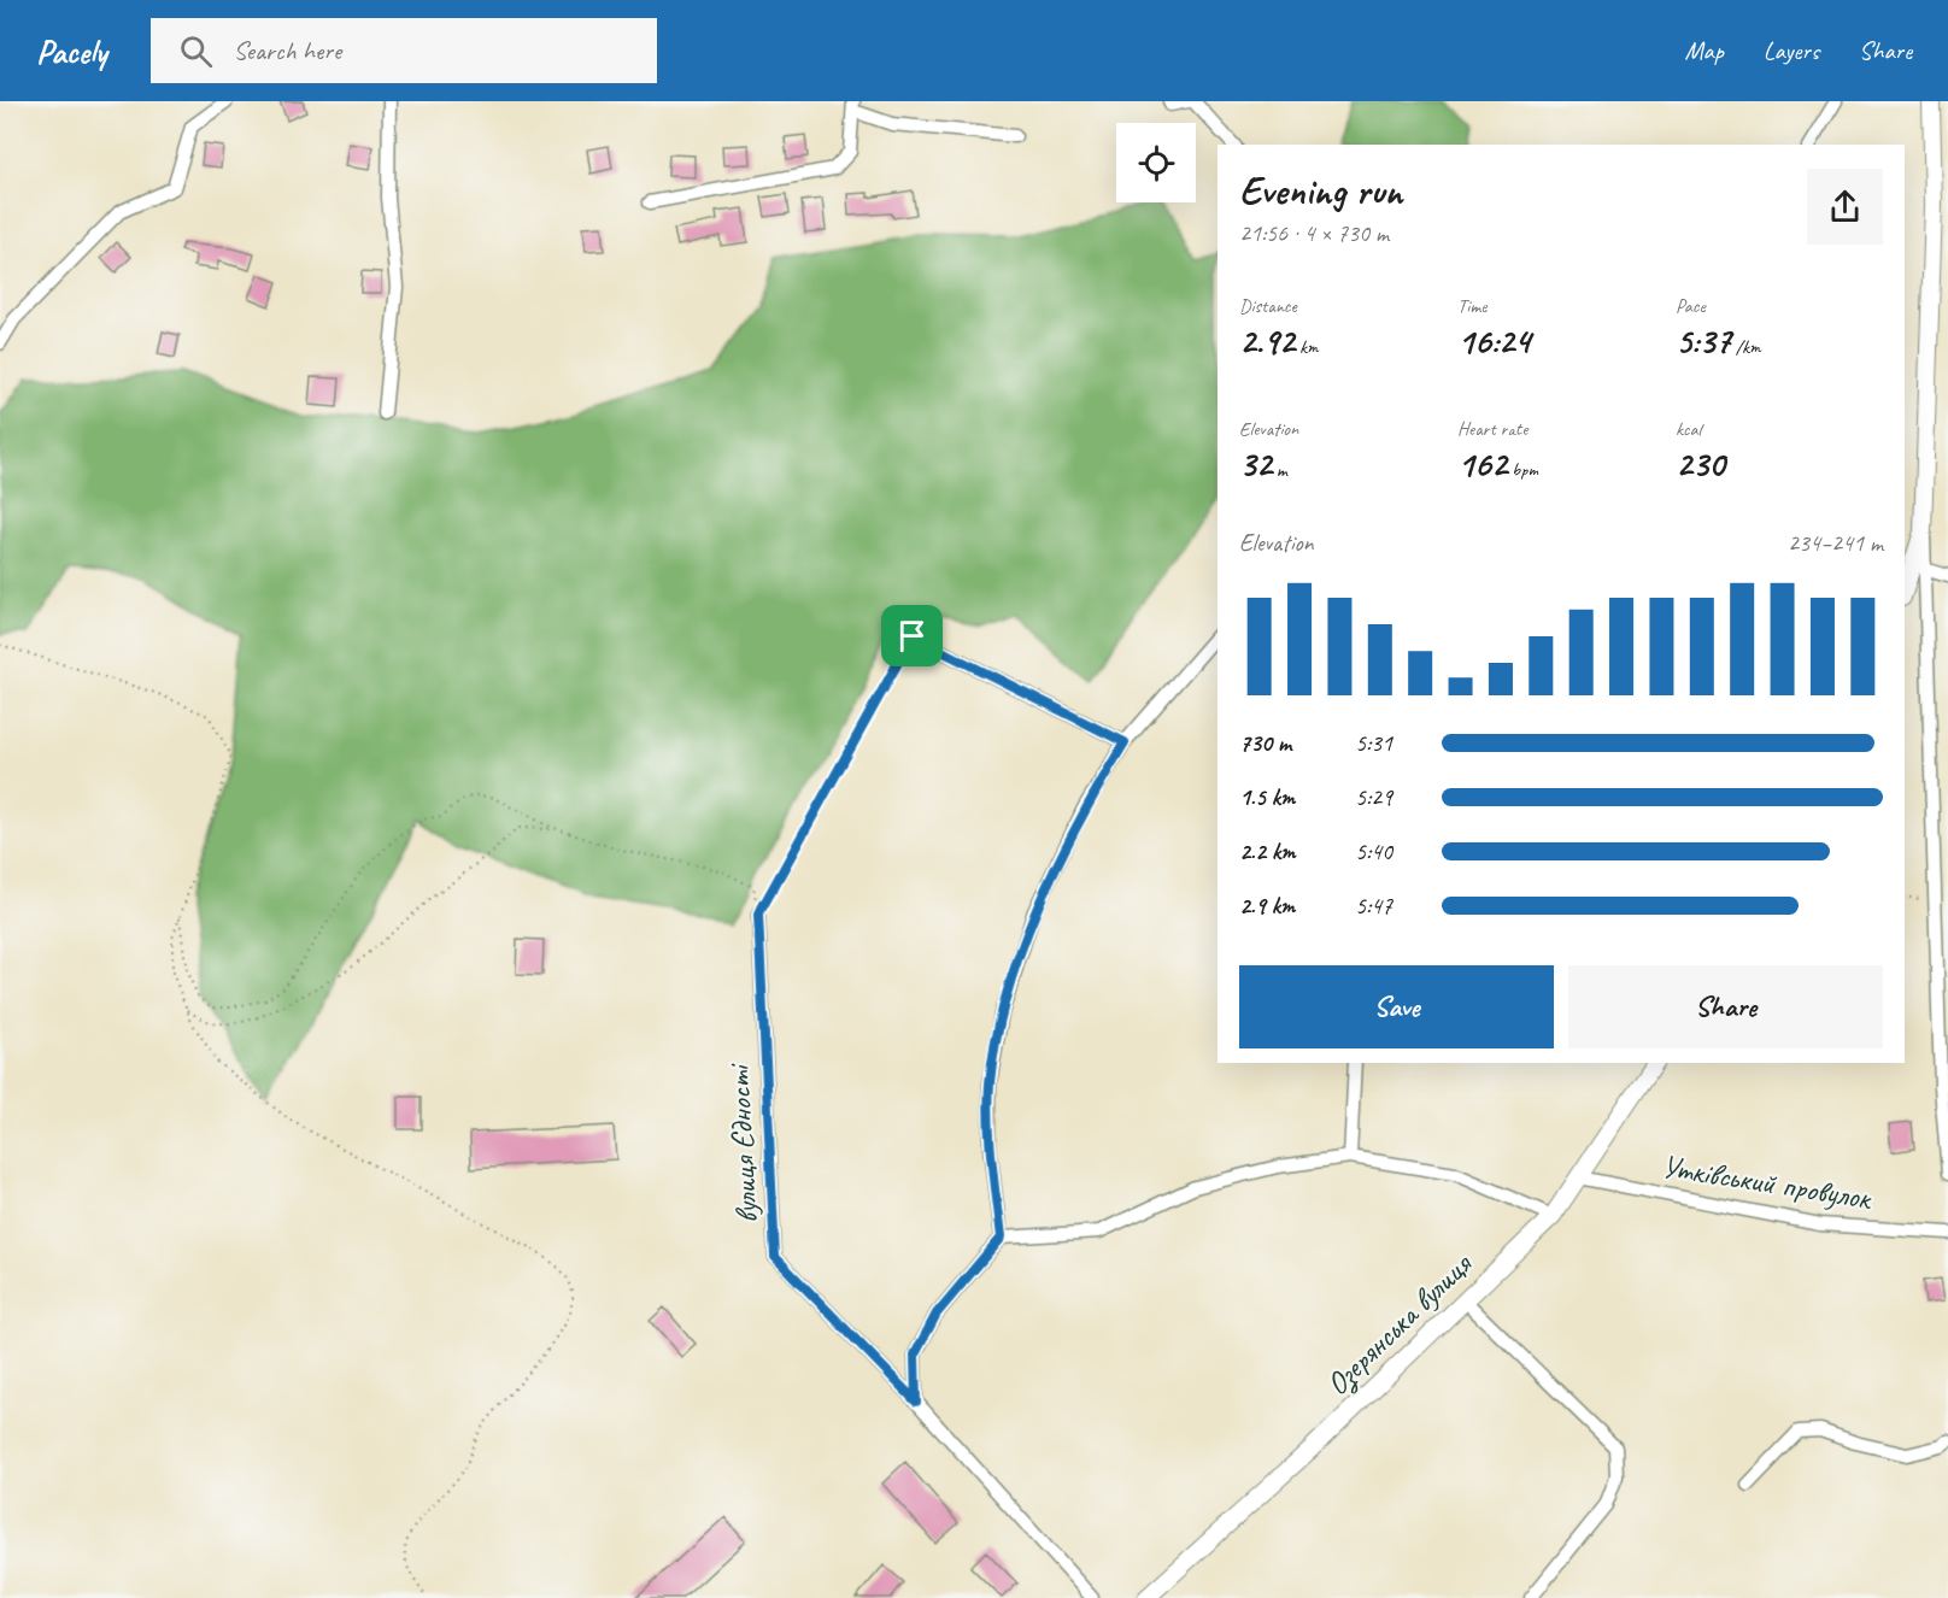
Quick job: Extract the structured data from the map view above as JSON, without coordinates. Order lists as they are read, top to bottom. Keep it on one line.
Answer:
{"streets":{"street":["вулиця Єдності","Утківський провулок","Озерянська вулиця"]},"crossings":[["Утківський провулок","Озерянська вулиця"]],"page":{"header":"Pacely","search":"Search here","nav":["Map","Layers","Share"],"heading":["Evening run","21:56 · 4 × 730 m"],"stats":[["Distance","2.92 km"],["Time","16:24"],["Pace","5:37 /km"],["Elevation","32 m"],["Heart rate","162 bpm"],["kcal","230"]],"chart":["Elevation","234–241 m"],"list":[{"name":"730 m","note":"5:31"},{"name":"1.5 km","note":"5:29"},{"name":"2.2 km","note":"5:40"},{"name":"2.9 km","note":"5:47"}],"buttons":["Save","Share"]}}
